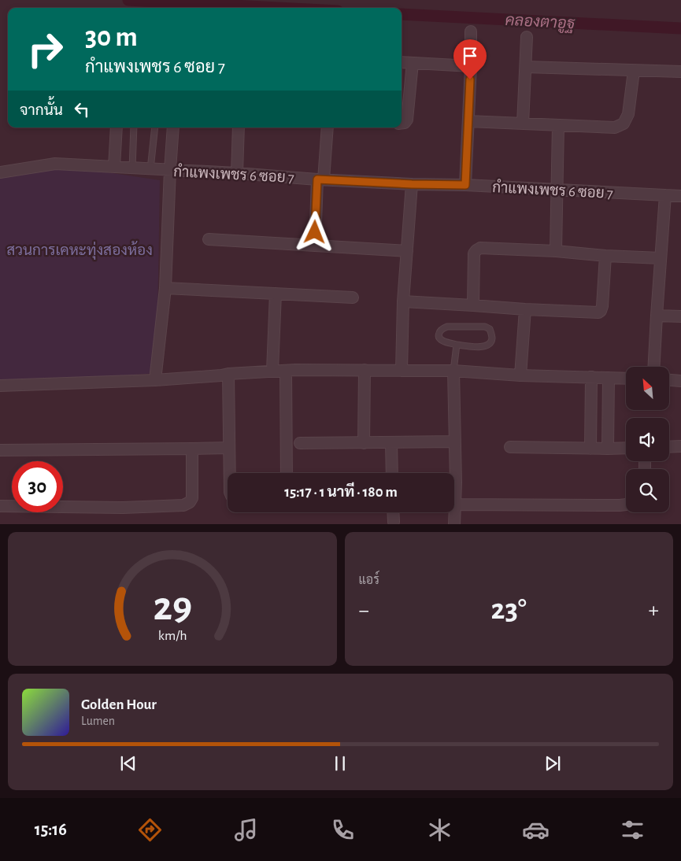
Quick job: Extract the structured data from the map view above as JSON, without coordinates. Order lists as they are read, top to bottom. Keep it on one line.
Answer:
{"streets":{"street":["กำแพงเพชร 6 ซอย 7"]},"water":["คลองตาอูฐ"],"parks":["สวนการเคหะทุ่งสองห้อง"],"north":"top left","page":{"turn":["30 m","กำแพงเพชร 6 ซอย 7"],"then":"จากนั้น","limit":"30","trip":"15:17 · 1 นาที · 180 m","tile":"แอร์","heat":["−","23°","+"],"song":["Golden Hour","Lumen"],"tabs":"15:16","gauge":["29","km/h"]}}
